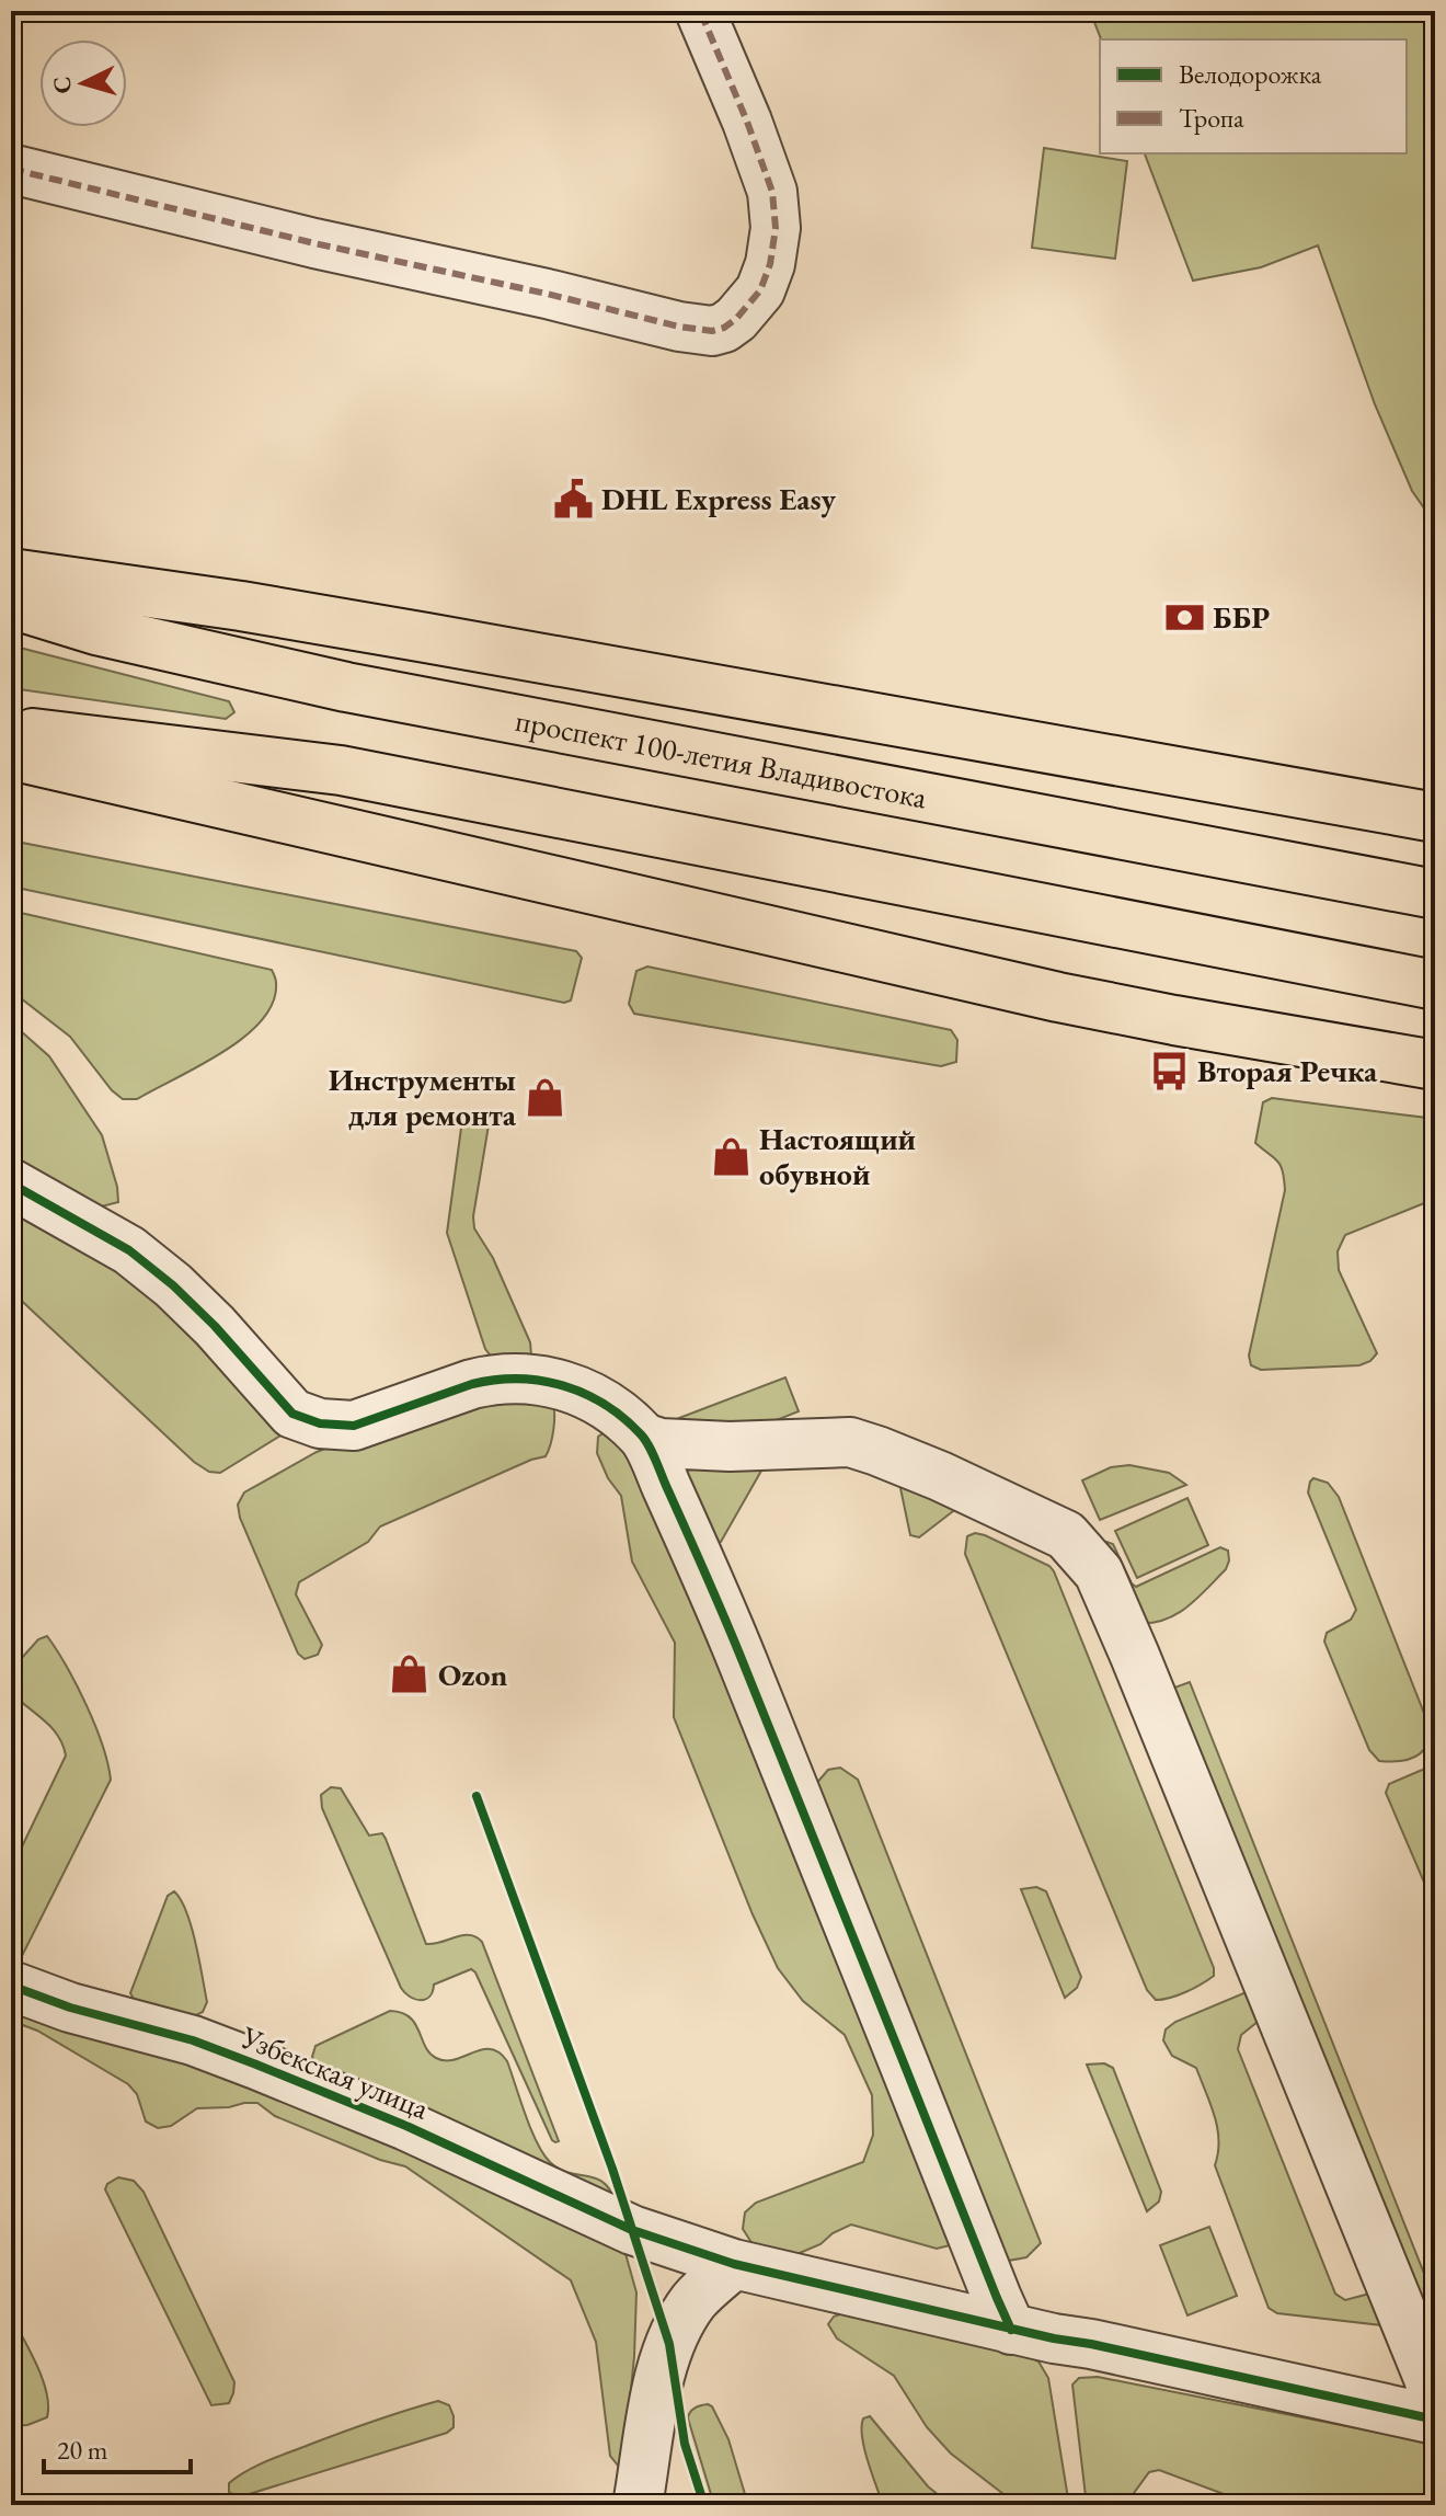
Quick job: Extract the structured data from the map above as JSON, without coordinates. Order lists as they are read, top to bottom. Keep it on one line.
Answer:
{"streets":{"highway":["проспект 100-летия Владивостока"],"street":["Узбекская улица"]},"places":{"public building":["DHL Express Easy"],"bank":["ББР"],"bus stop":["Вторая Речка"],"shop":["Инструменты для ремонта","Настоящий обувной","Ozon"]},"legend":["Велодорожка","Тропа"],"scale_bar":"20 m","north":"left"}
